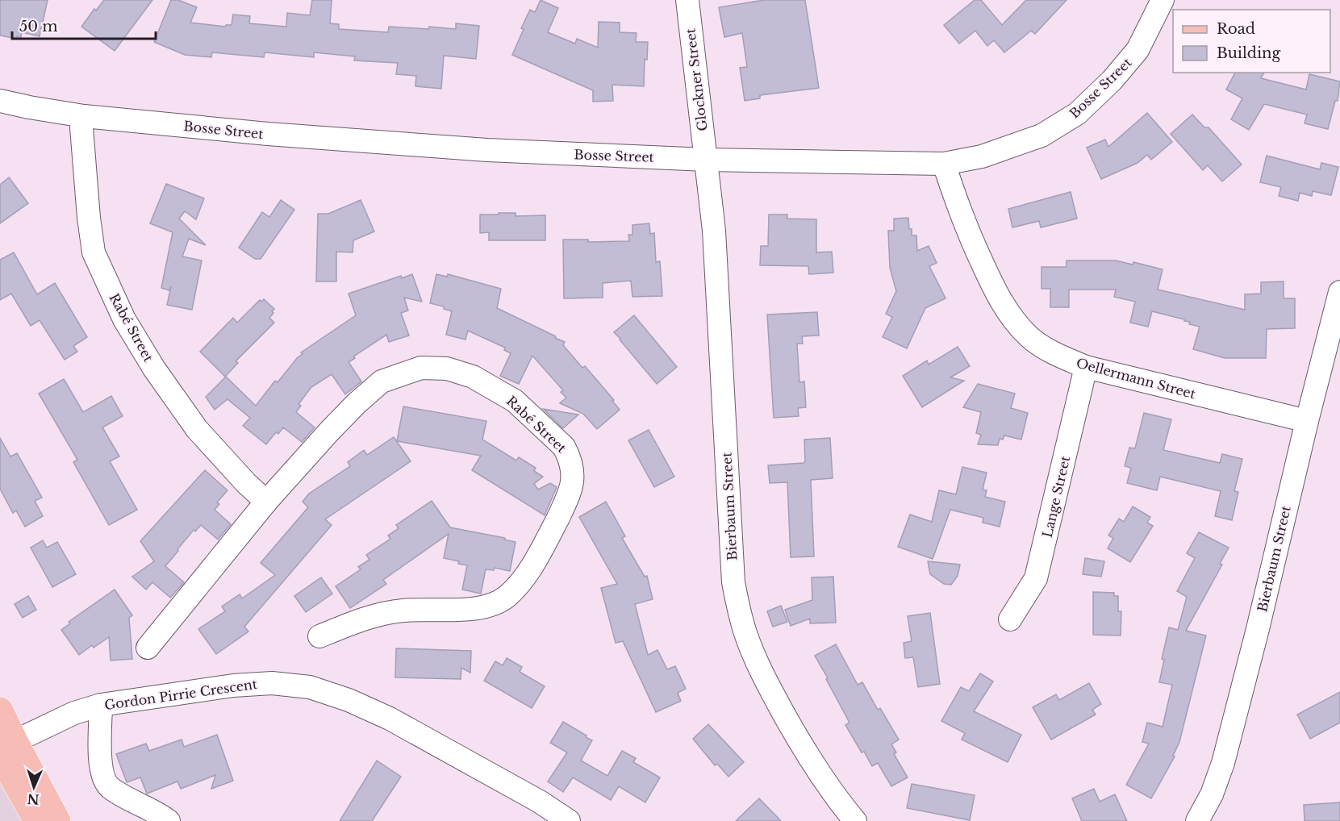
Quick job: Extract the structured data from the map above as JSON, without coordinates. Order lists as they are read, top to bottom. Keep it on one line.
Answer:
{"streets":{"street":["Glockner Street","Bosse Street","Rabé Street","Oellermann Street","Lange Street","Bierbaum Street","Gordon Pirrie Crescent"]},"crossings":[["Glockner Street","Bosse Street"],["Glockner Street","Bierbaum Street"],["Bosse Street","Rabé Street"],["Bosse Street","Oellermann Street"],["Bosse Street","Bierbaum Street"],["Oellermann Street","Lange Street"],["Oellermann Street","Bierbaum Street"]],"legend":["Road","Building"],"scale_bar":"50 m","north":"bottom"}
